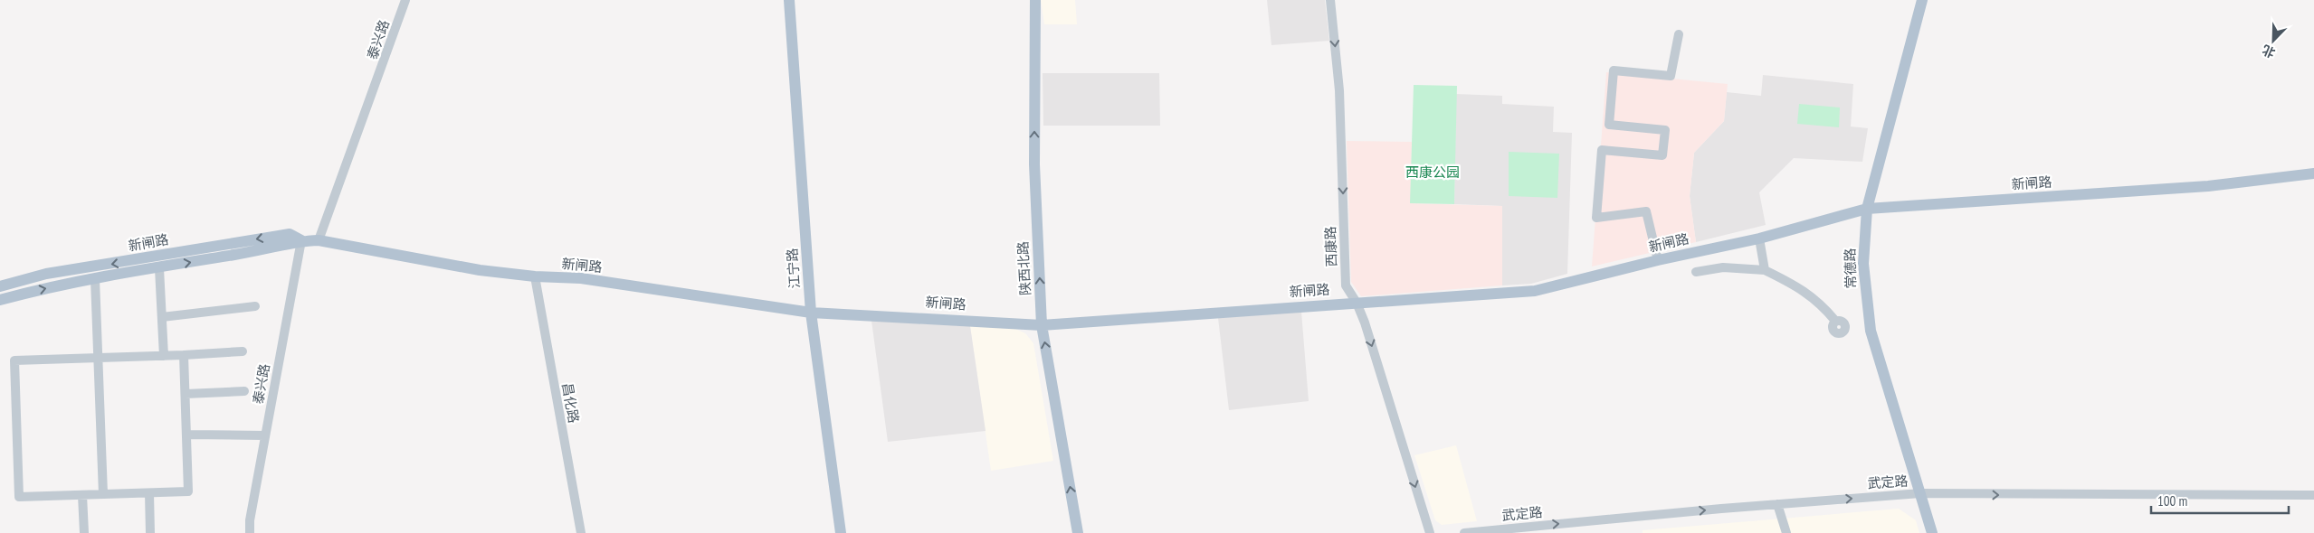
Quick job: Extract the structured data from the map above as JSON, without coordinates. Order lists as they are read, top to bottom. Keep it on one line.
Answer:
{"streets":{"main road":["新闸路","江宁路","陕西北路","常德路"],"street":["泰兴路","西康路","昌化路","武定路"]},"crossings":[["泰兴路","新闸路"],["新闸路","西康路"],["新闸路","江宁路"],["新闸路","陕西北路"],["新闸路","常德路"],["新闸路","昌化路"],["常德路","武定路"]],"one_way":["西康路","陕西北路","武定路"],"parks":["西康公园"],"scale_bar":"100 m","north":"bottom left"}
